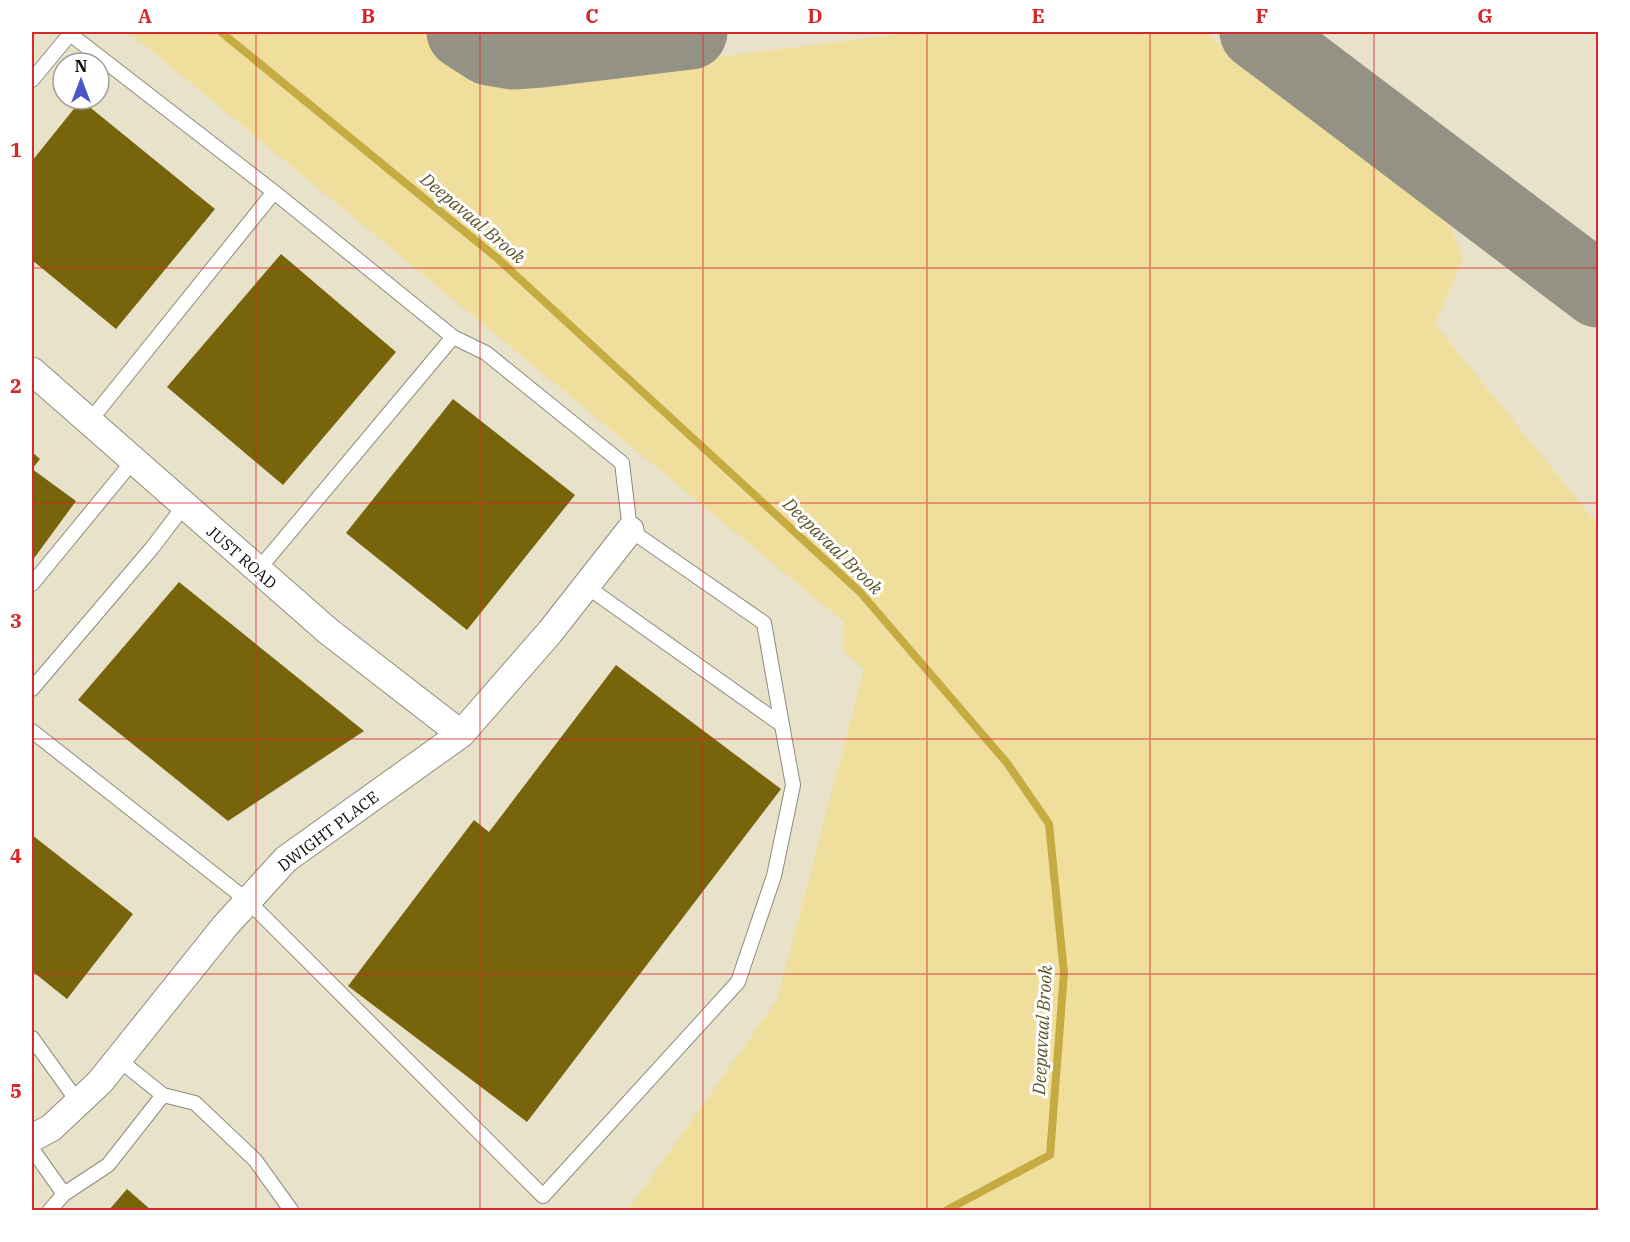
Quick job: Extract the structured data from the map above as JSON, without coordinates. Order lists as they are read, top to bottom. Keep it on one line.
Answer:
{"streets":{"street":["JUST ROAD","DWIGHT PLACE"]},"crossings":[["JUST ROAD","DWIGHT PLACE"]],"water":["Deepavaal Brook"],"north":"top","grid":{"columns":["A","B","C","D","E","F","G"],"rows":["1","2","3","4","5"]}}
